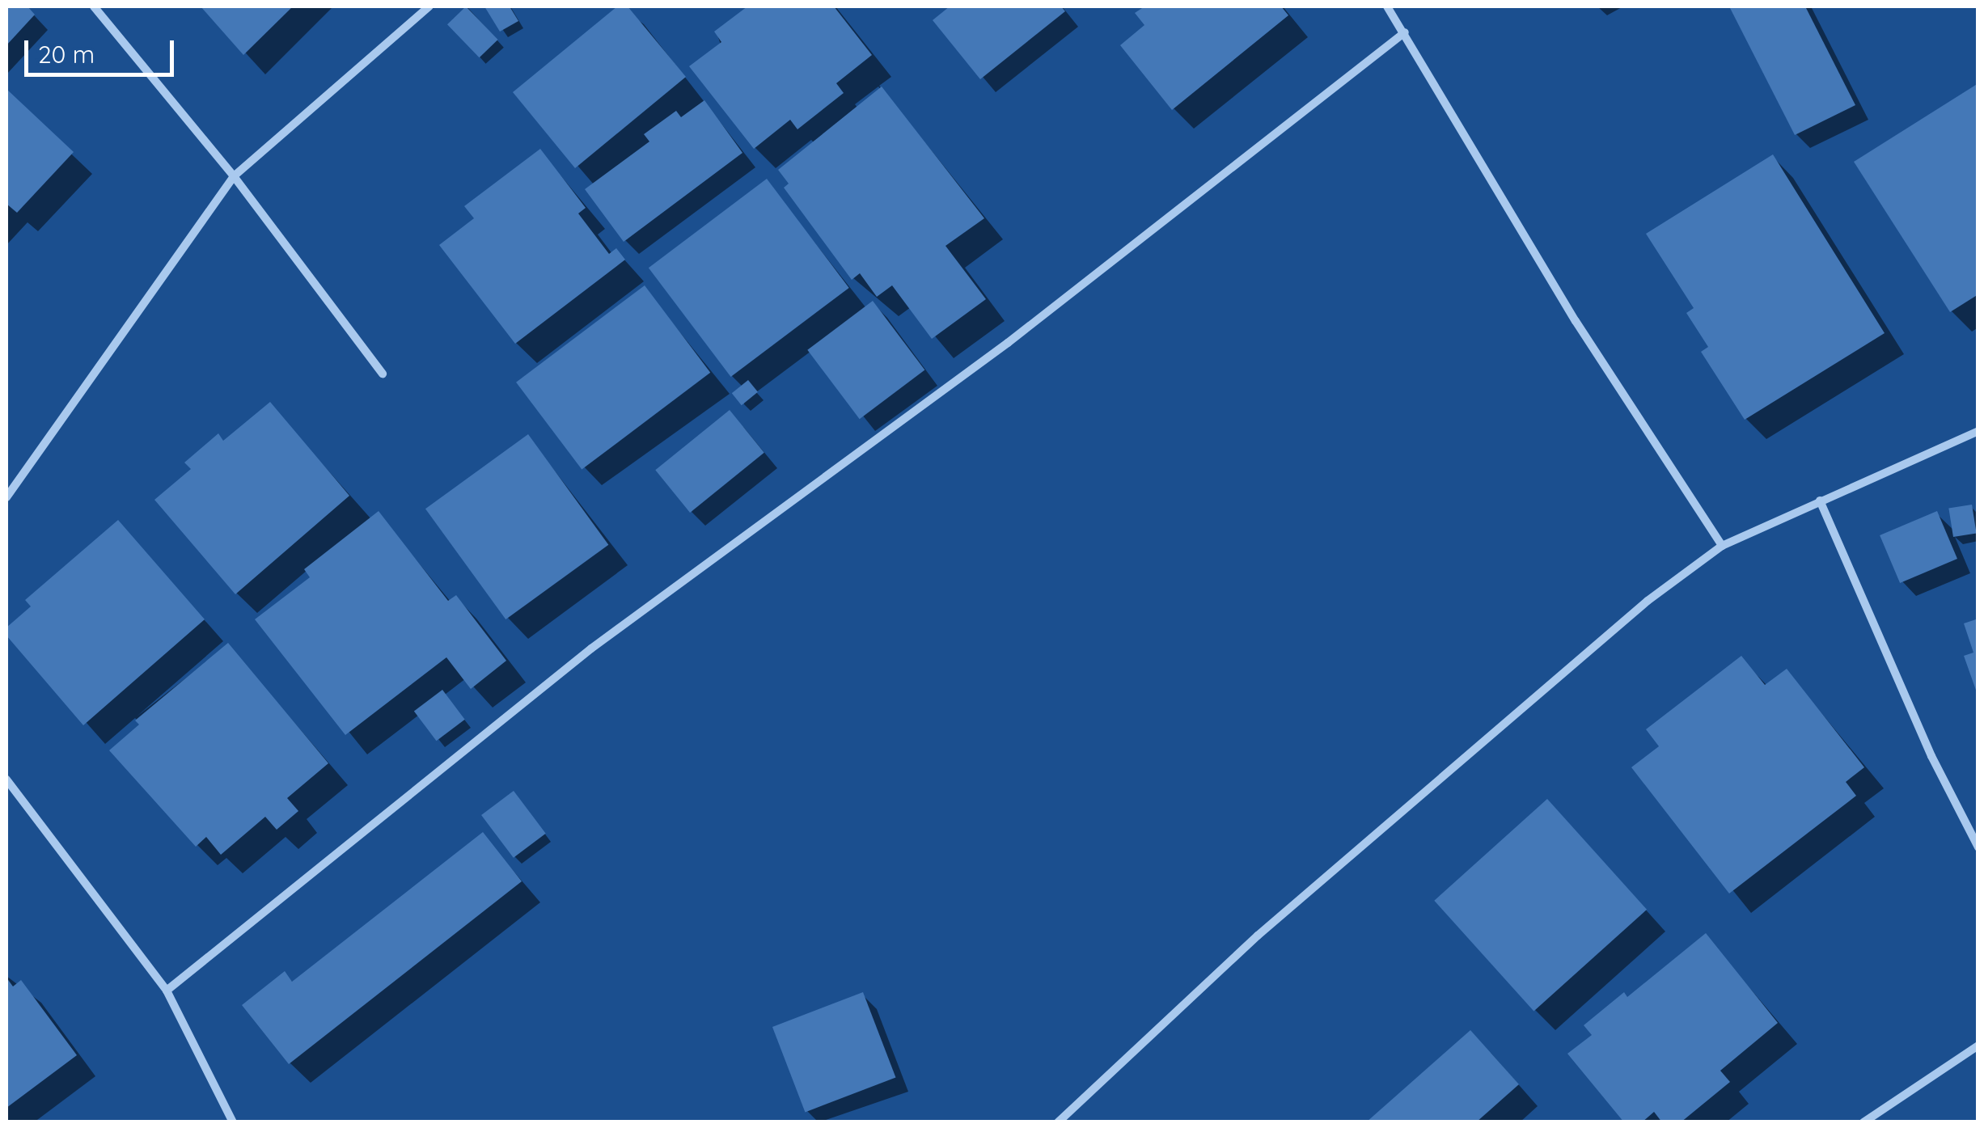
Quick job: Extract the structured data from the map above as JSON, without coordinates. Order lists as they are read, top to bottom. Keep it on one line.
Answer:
{"scale_bar":"20 m"}
